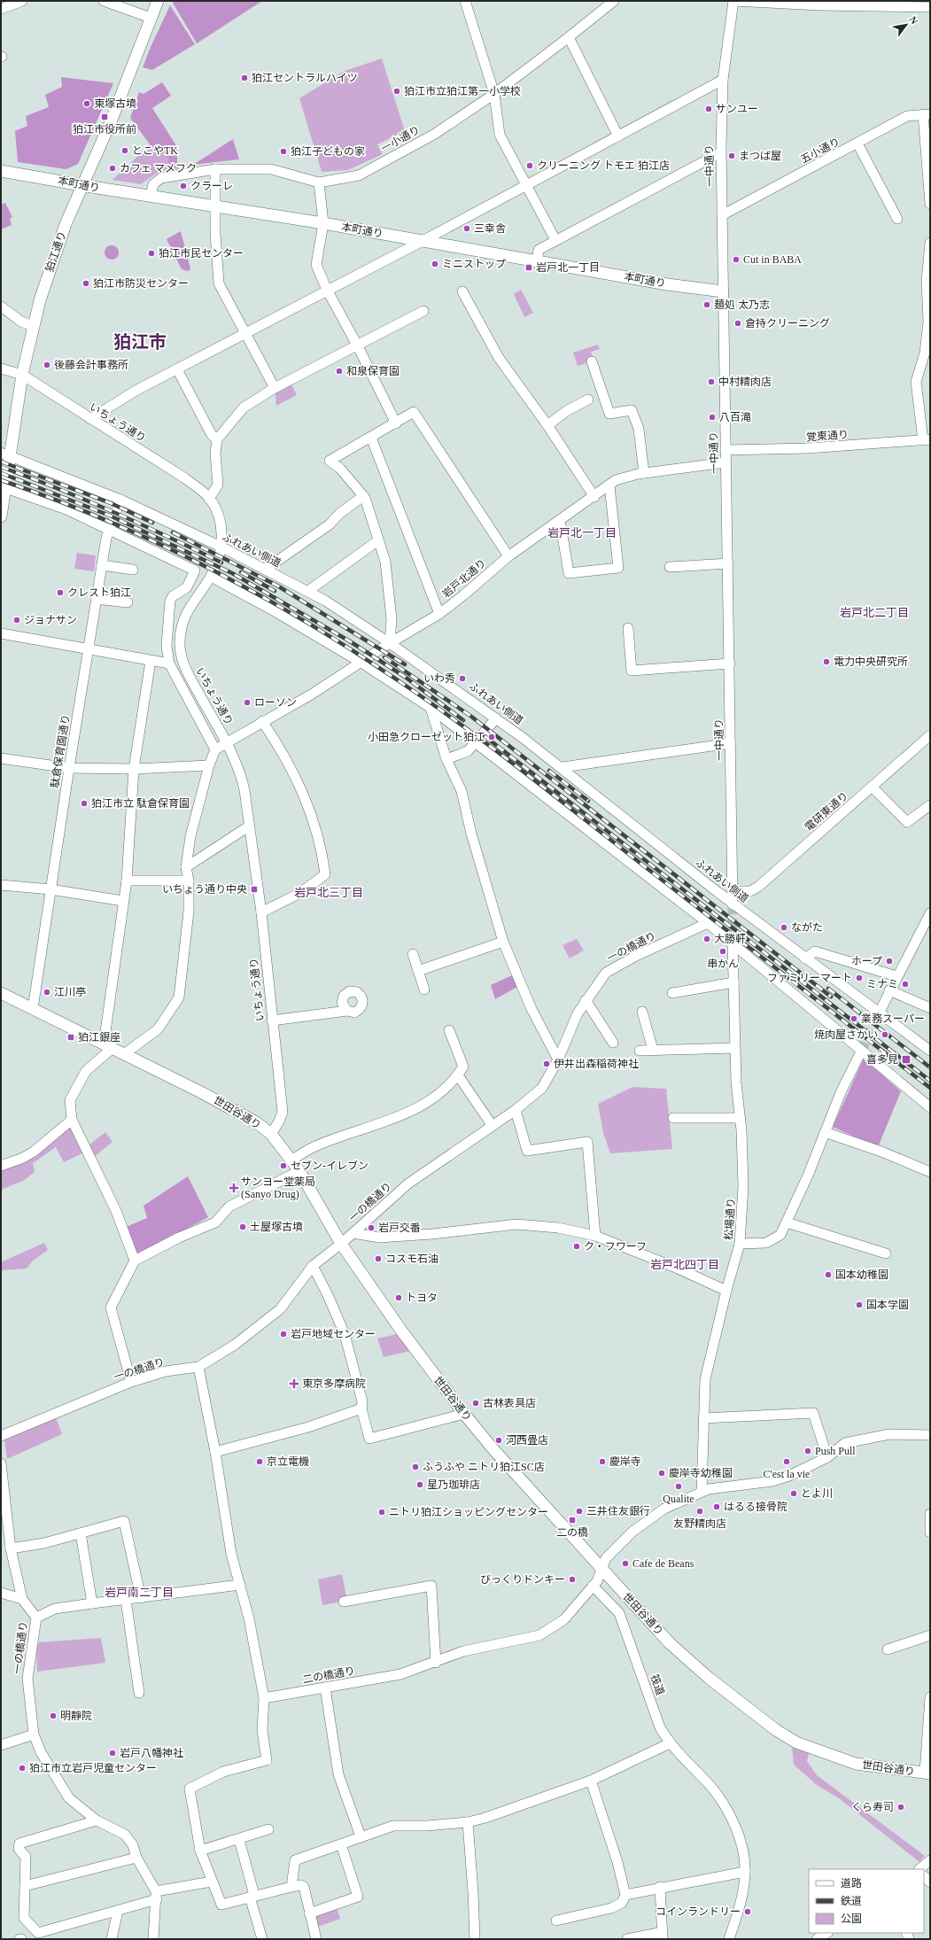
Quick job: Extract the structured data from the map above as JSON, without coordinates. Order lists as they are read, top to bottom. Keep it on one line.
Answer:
{"streets":{"main road":["本町通り","狛江通り","世田谷通り"],"street":["一小通り","五小通り","一中通り","いちょう通り","覚東通り","ふれあい側道","岩戸北通り","駄倉保育園通り","電研東通り","一の橋通り","松場通り","二の橋通り","筏道"]},"crossings":[["一小通り","本町通り"],["五小通り","一中通り"],["一中通り","本町通り"],["一中通り","覚東通り"],["一中通り","ふれあい側道"],["一中通り","岩戸北通り"],["一中通り","電研東通り"],["本町通り","狛江通り"],["狛江通り","いちょう通り"],["狛江通り","ふれあい側道"],["いちょう通り","ふれあい側道"],["いちょう通り","岩戸北通り"],["いちょう通り","世田谷通り"],["ふれあい側道","岩戸北通り"],["ふれあい側道","駄倉保育園通り"],["駄倉保育園通り","世田谷通り"],["一の橋通り","世田谷通り"],["世田谷通り","二の橋通り"],["松場通り","二の橋通り"],["二の橋通り","筏道"]],"districts":["狛江市","岩戸北一丁目","岩戸北二丁目","岩戸北三丁目","岩戸北四丁目","岩戸南二丁目"],"places":{"other":["狛江セントラルハイツ","狛江市立狛江第一小学校","東塚古墳","サンユー","とこやTK","狛江子どもの家","まつば屋","クリーニング トモエ 狛江店","カフェ マメフク","クラーレ","三幸舎","狛江市民センター","Cut in BABA","ミニストップ","狛江市防災センター","麺処 太乃志","倉持クリーニング","後藤会計事務所","和泉保育園","中村精肉店","八百滝","クレスト狛江","ジョナサン","電力中央研究所","いわ秀","ローソン","小田急クローゼット狛江","狛江市立 駄倉保育園","ながた","大勝軒","串かん","ホープ","ファミリーマート","ミナミ","江川亭","業務スーパー","焼肉屋さかい","伊井出森稲荷神社","セブン-イレブン","土屋塚古墳","岩戸交番","ク・フワーフ","コスモ石油","国本幼稚園","トヨタ","国本学園","岩戸地域センター","古林表具店","河西畳店","Push Pull","京立電機","慶岸寺","C'est la vie","ふうふや ニトリ狛江SC店","慶岸寺幼稚園","星乃珈琲店","Qualite","とよ川","はるる接骨院","三井住友銀行","友野精肉店","ニトリ狛江ショッピングセンター","Cafe de Beans","びっくりドンキー","明靜院","岩戸八幡神社","狛江市立岩戸児童センター","くら寿司","コインランドリー"],"transit":["狛江市役所前","岩戸北一丁目","いちょう通り中央","狛江銀座","喜多見","二の橋"],"health":["サンヨー堂薬局 (Sanyo Drug)","東京多摩病院"]},"legend":["道路","鉄道","公園"],"north":"top right"}
